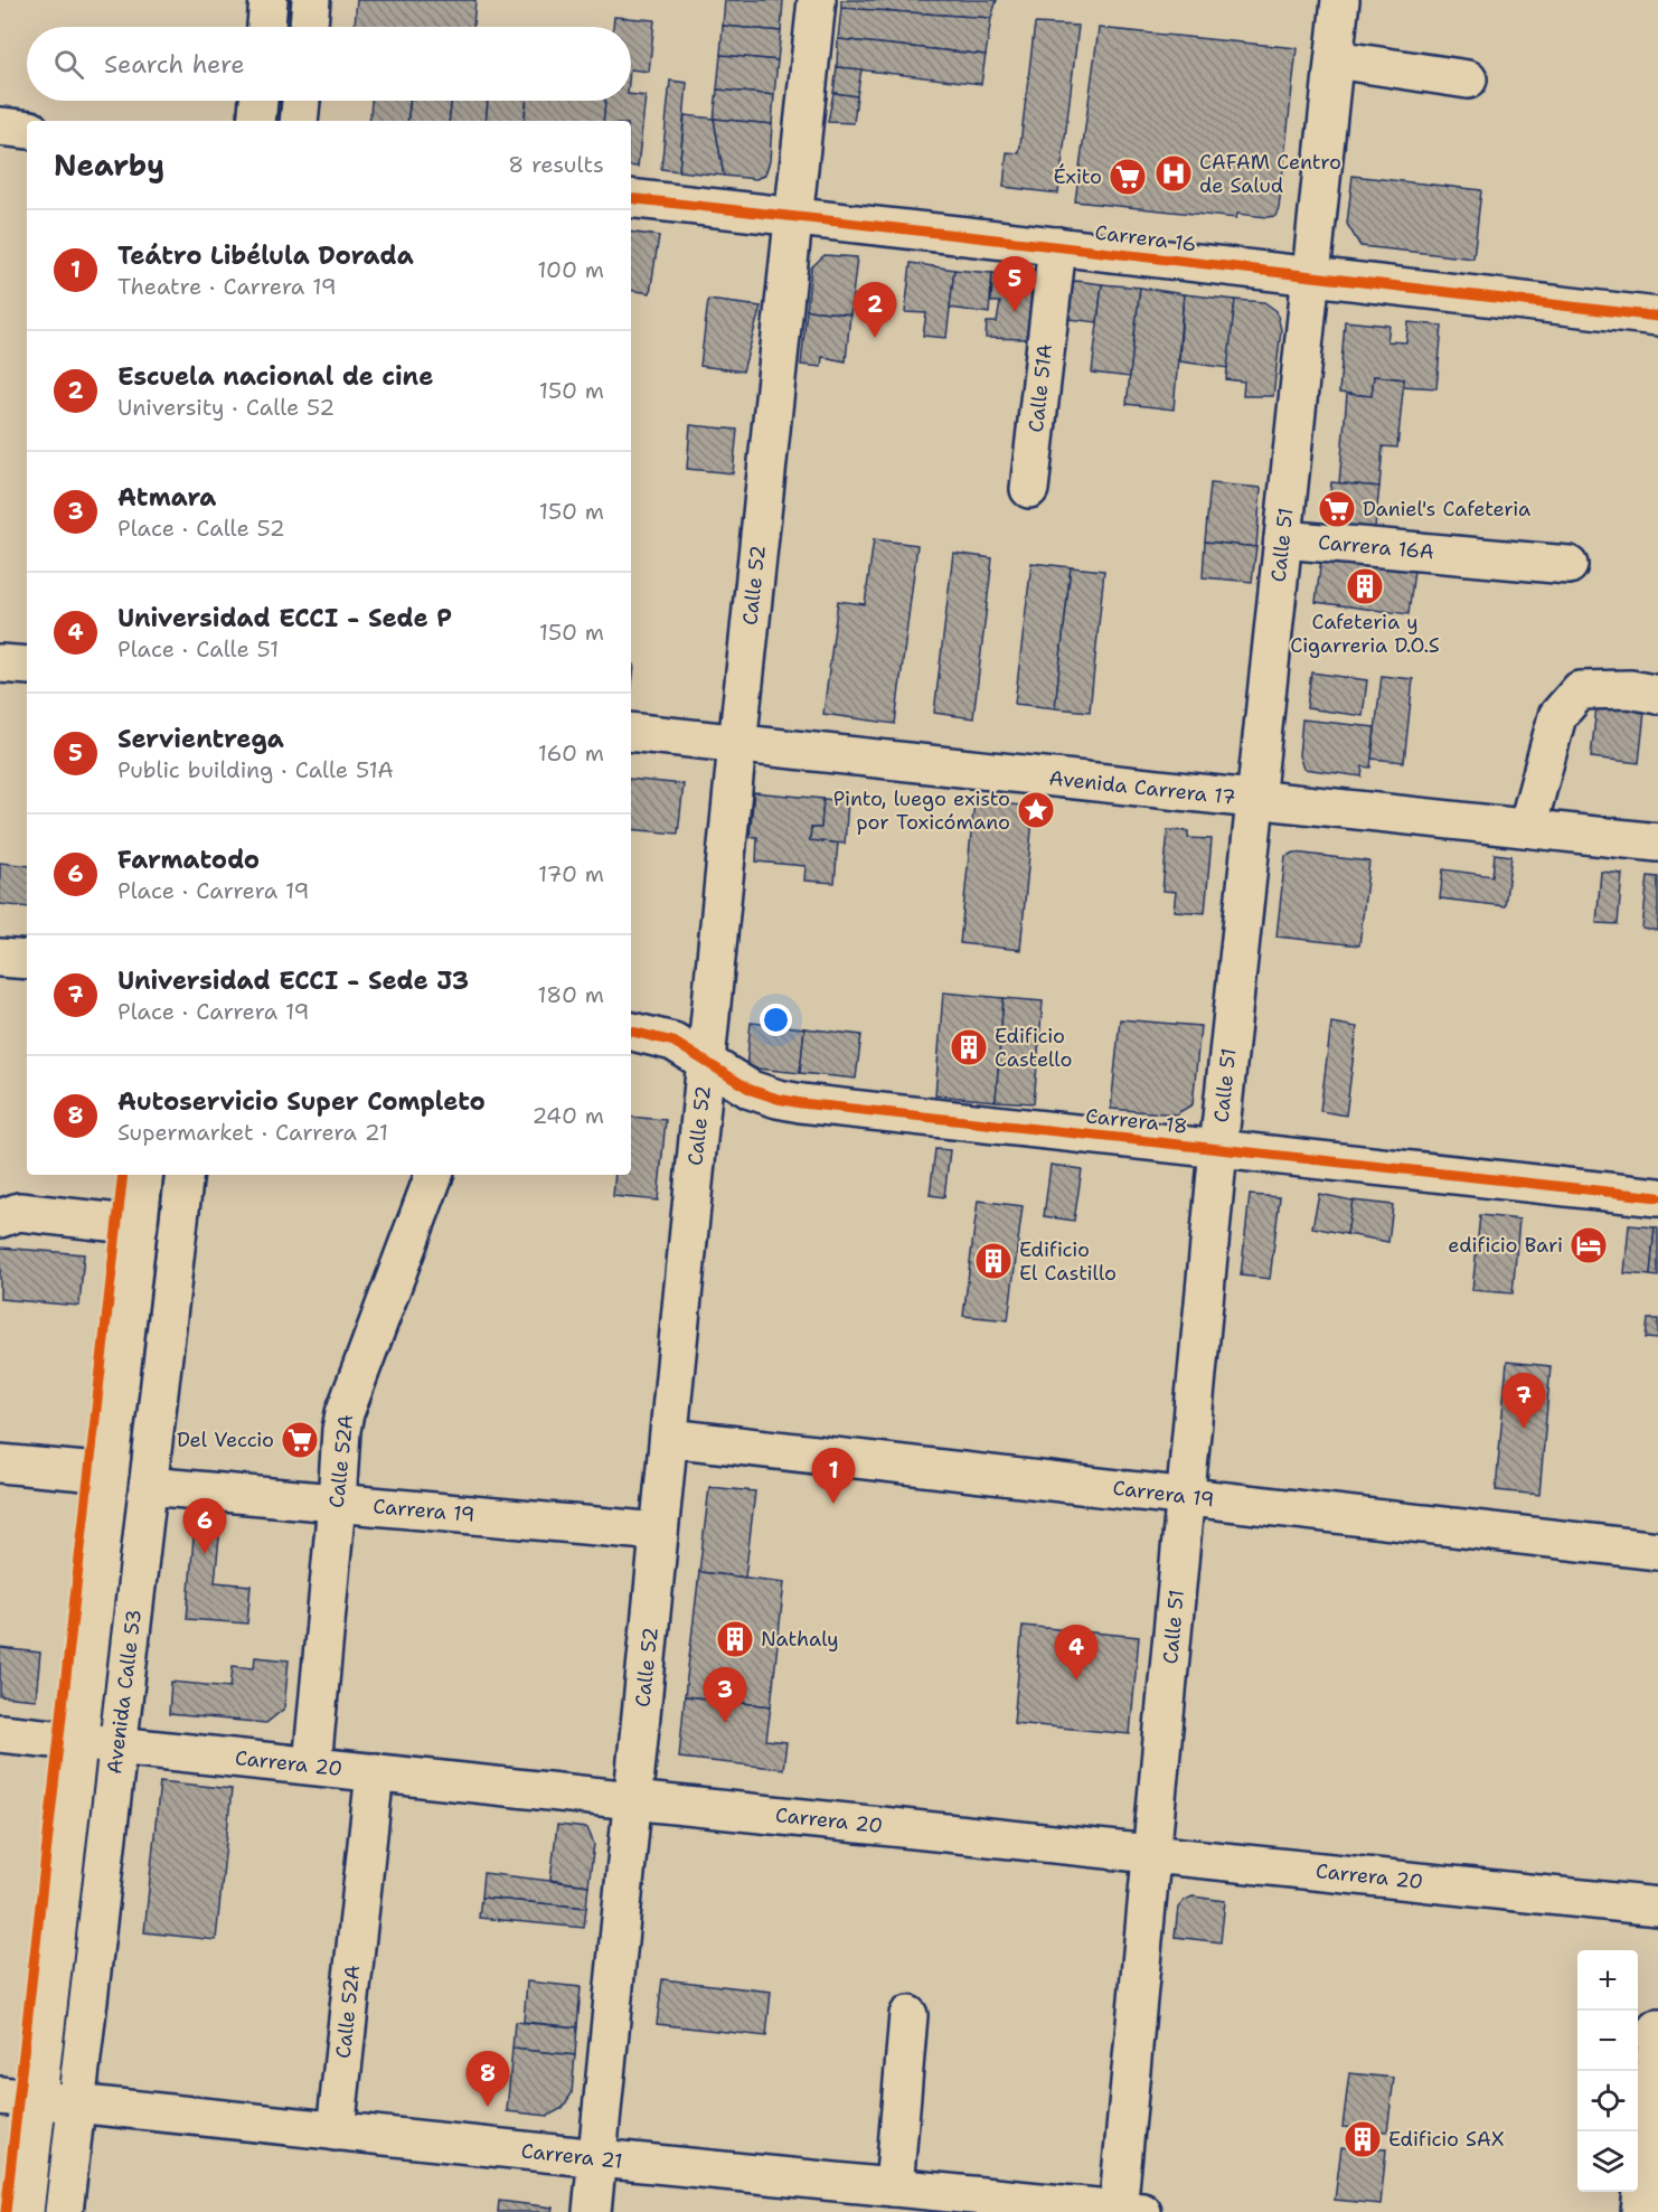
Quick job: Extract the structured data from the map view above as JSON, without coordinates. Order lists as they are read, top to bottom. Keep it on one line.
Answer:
{"streets":{"street":["Carrera 16","Calle 51A","Calle 51","Carrera 16A","Calle 52","Avenida Carrera 17","Carrera 18","Calle 52A","Carrera 19","Avenida Calle 53","Carrera 20","Carrera 21"]},"crossings":[["Carrera 16","Calle 51A"],["Carrera 16","Calle 51"],["Carrera 16","Calle 52"],["Calle 51","Carrera 16A"],["Calle 51","Avenida Carrera 17"],["Calle 51","Carrera 18"],["Calle 51","Carrera 19"],["Calle 51","Carrera 20"],["Calle 51","Carrera 21"],["Calle 52","Avenida Carrera 17"],["Calle 52","Carrera 18"],["Calle 52","Carrera 19"],["Calle 52","Carrera 20"],["Calle 52","Carrera 21"],["Calle 52A","Carrera 19"],["Calle 52A","Carrera 20"],["Calle 52A","Carrera 21"],["Carrera 19","Avenida Calle 53"],["Avenida Calle 53","Carrera 20"],["Avenida Calle 53","Carrera 21"]],"places":{"hospital":["CAFAM Centro de Salud"],"supermarket":["Éxito","Daniel's Cafeteria","Del Veccio"],"building":["Cafeteria y Cigarreria D.O.S","Edificio Castello","Edificio El Castillo","Nathaly","Edificio SAX"],"place":["Pinto, luego existo por Toxicómano"],"hotel":["edificio Bari"]},"page":{"search":"Search here","heading":["Nearby","8 results"],"list":[{"mark":"1","name":"Teátro Libélula Dorada","note":"Theatre · Carrera 19","value":"100 m"},{"mark":"2","name":"Escuela nacional de cine","note":"University · Calle 52","value":"150 m"},{"mark":"3","name":"Atmara","note":"Place · Calle 52","value":"150 m"},{"mark":"4","name":"Universidad ECCI - Sede P","note":"Place · Calle 51","value":"150 m"},{"mark":"5","name":"Servientrega","note":"Public building · Calle 51A","value":"160 m"},{"mark":"6","name":"Farmatodo","note":"Place · Carrera 19","value":"170 m"},{"mark":"7","name":"Universidad ECCI - Sede J3","note":"Place · Carrera 19","value":"180 m"},{"mark":"8","name":"Autoservicio Super Completo","note":"Supermarket · Carrera 21","value":"240 m"}],"pins":["5","2","7","1","6","4","3","8"],"map_buttons":["+","−"]}}
